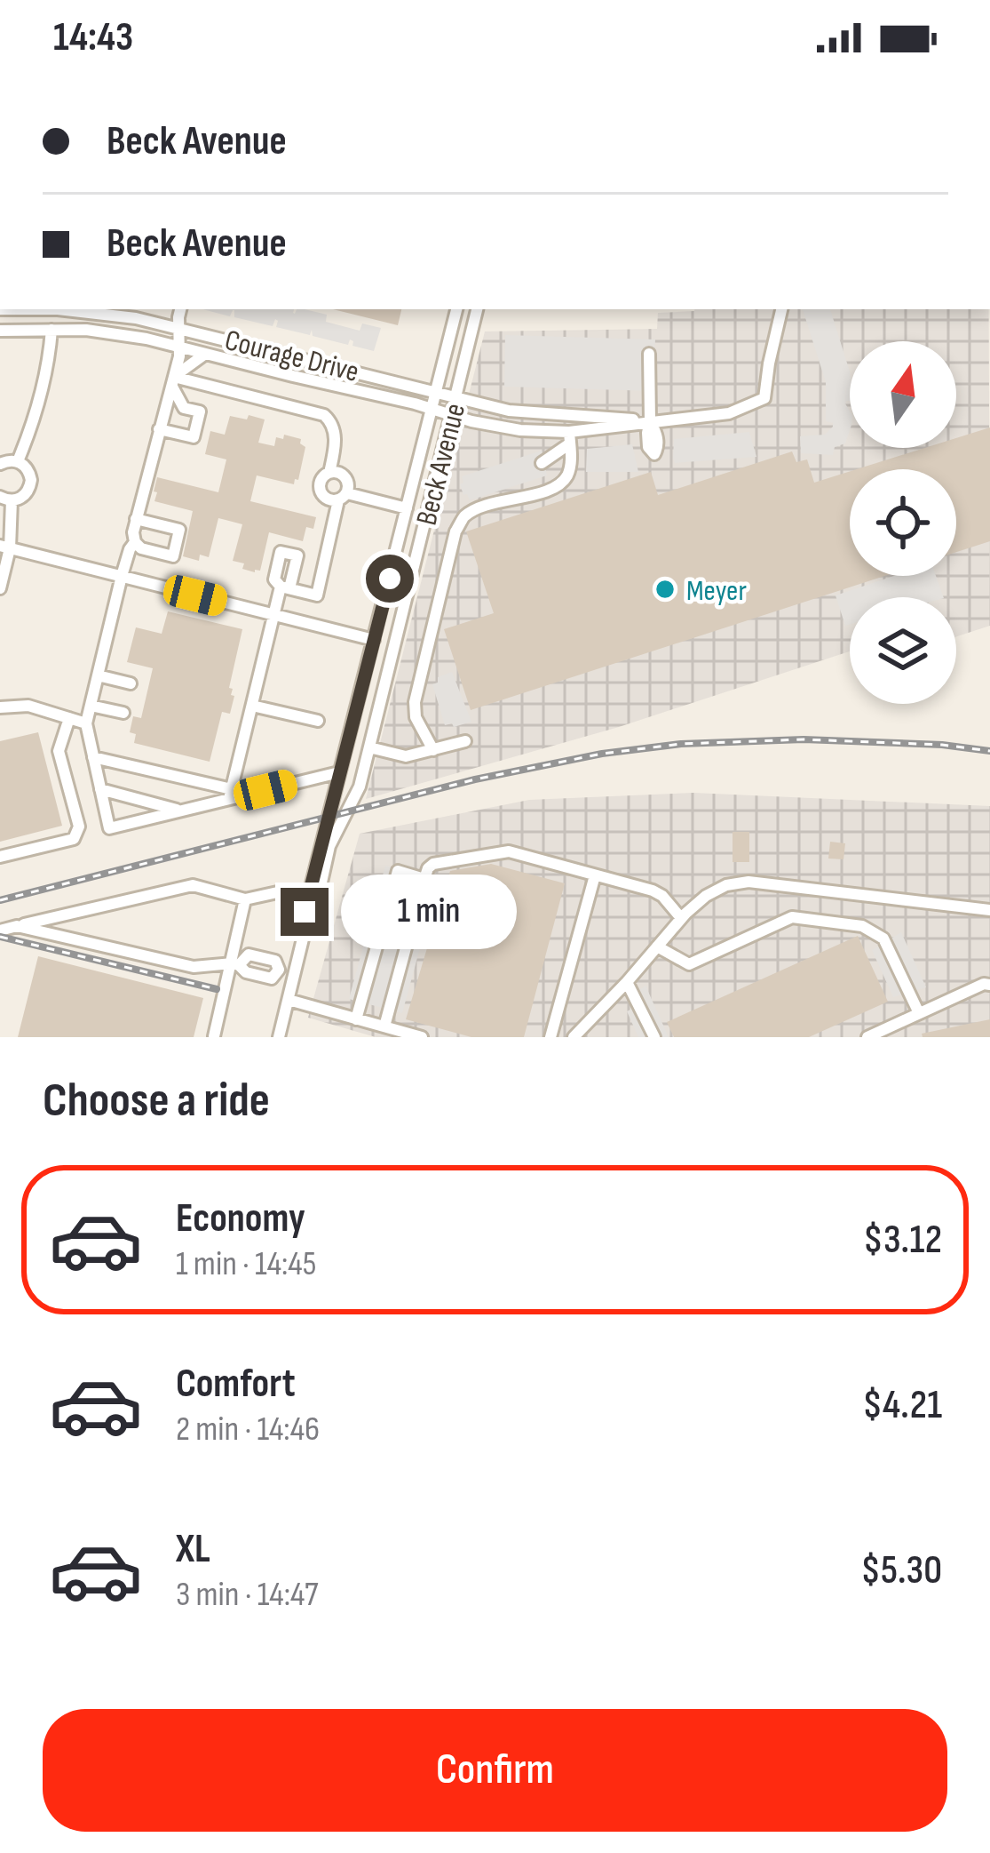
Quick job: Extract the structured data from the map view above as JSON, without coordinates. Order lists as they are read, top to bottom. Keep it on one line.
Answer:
{"streets":{"street":["Courage Drive","Beck Avenue"]},"crossings":[["Courage Drive","Beck Avenue"]],"places":["Meyer"],"north":"top","page":{"status":"14:43","banner":["Beck Avenue","Beck Avenue"],"bubble":"1 min","heading":"Choose a ride","list":[{"name":"Economy","note":"1 min · 14:45","value":"$3.12"},{"name":"Comfort","note":"2 min · 14:46","value":"$4.21"},{"name":"XL","note":"3 min · 14:47","value":"$5.30"}],"buttons":"Confirm"}}
